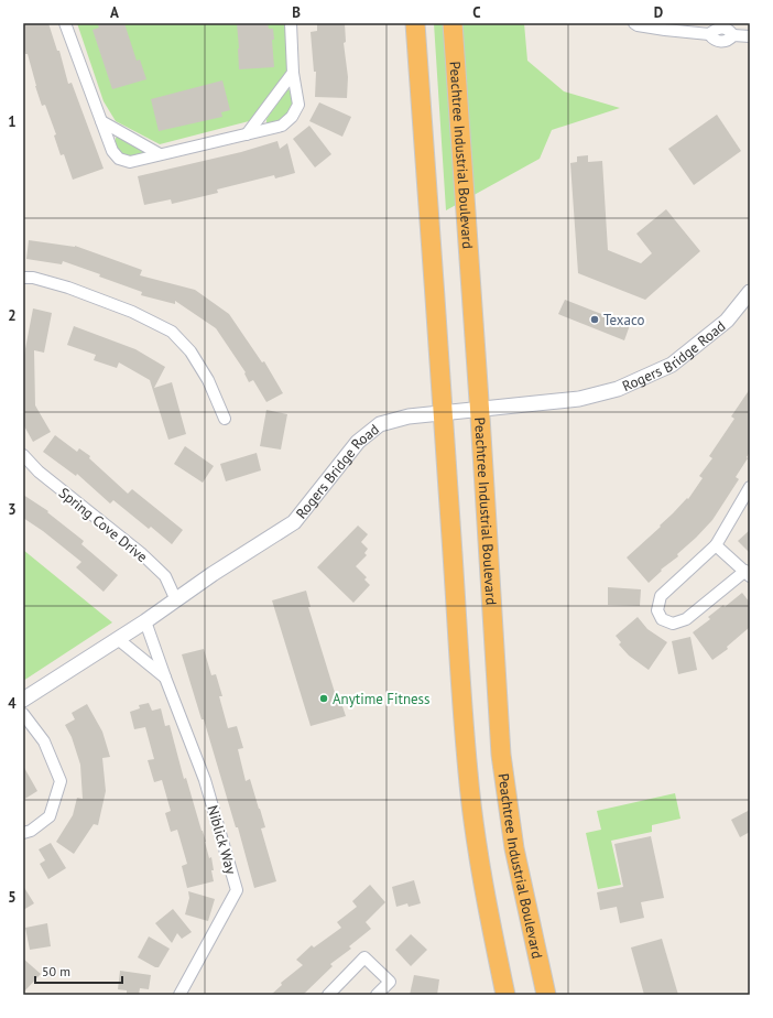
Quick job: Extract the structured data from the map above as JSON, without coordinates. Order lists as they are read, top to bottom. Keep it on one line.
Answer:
{"streets":{"highway":["Peachtree Industrial Boulevard"],"street":["Rogers Bridge Road","Spring Cove Drive","Niblick Way"]},"crossings":[["Peachtree Industrial Boulevard","Rogers Bridge Road"],["Rogers Bridge Road","Spring Cove Drive"],["Rogers Bridge Road","Niblick Way"]],"places":["Texaco","Anytime Fitness"],"scale_bar":"50 m","grid":{"columns":["A","B","C","D"],"rows":["1","2","3","4","5"]}}
